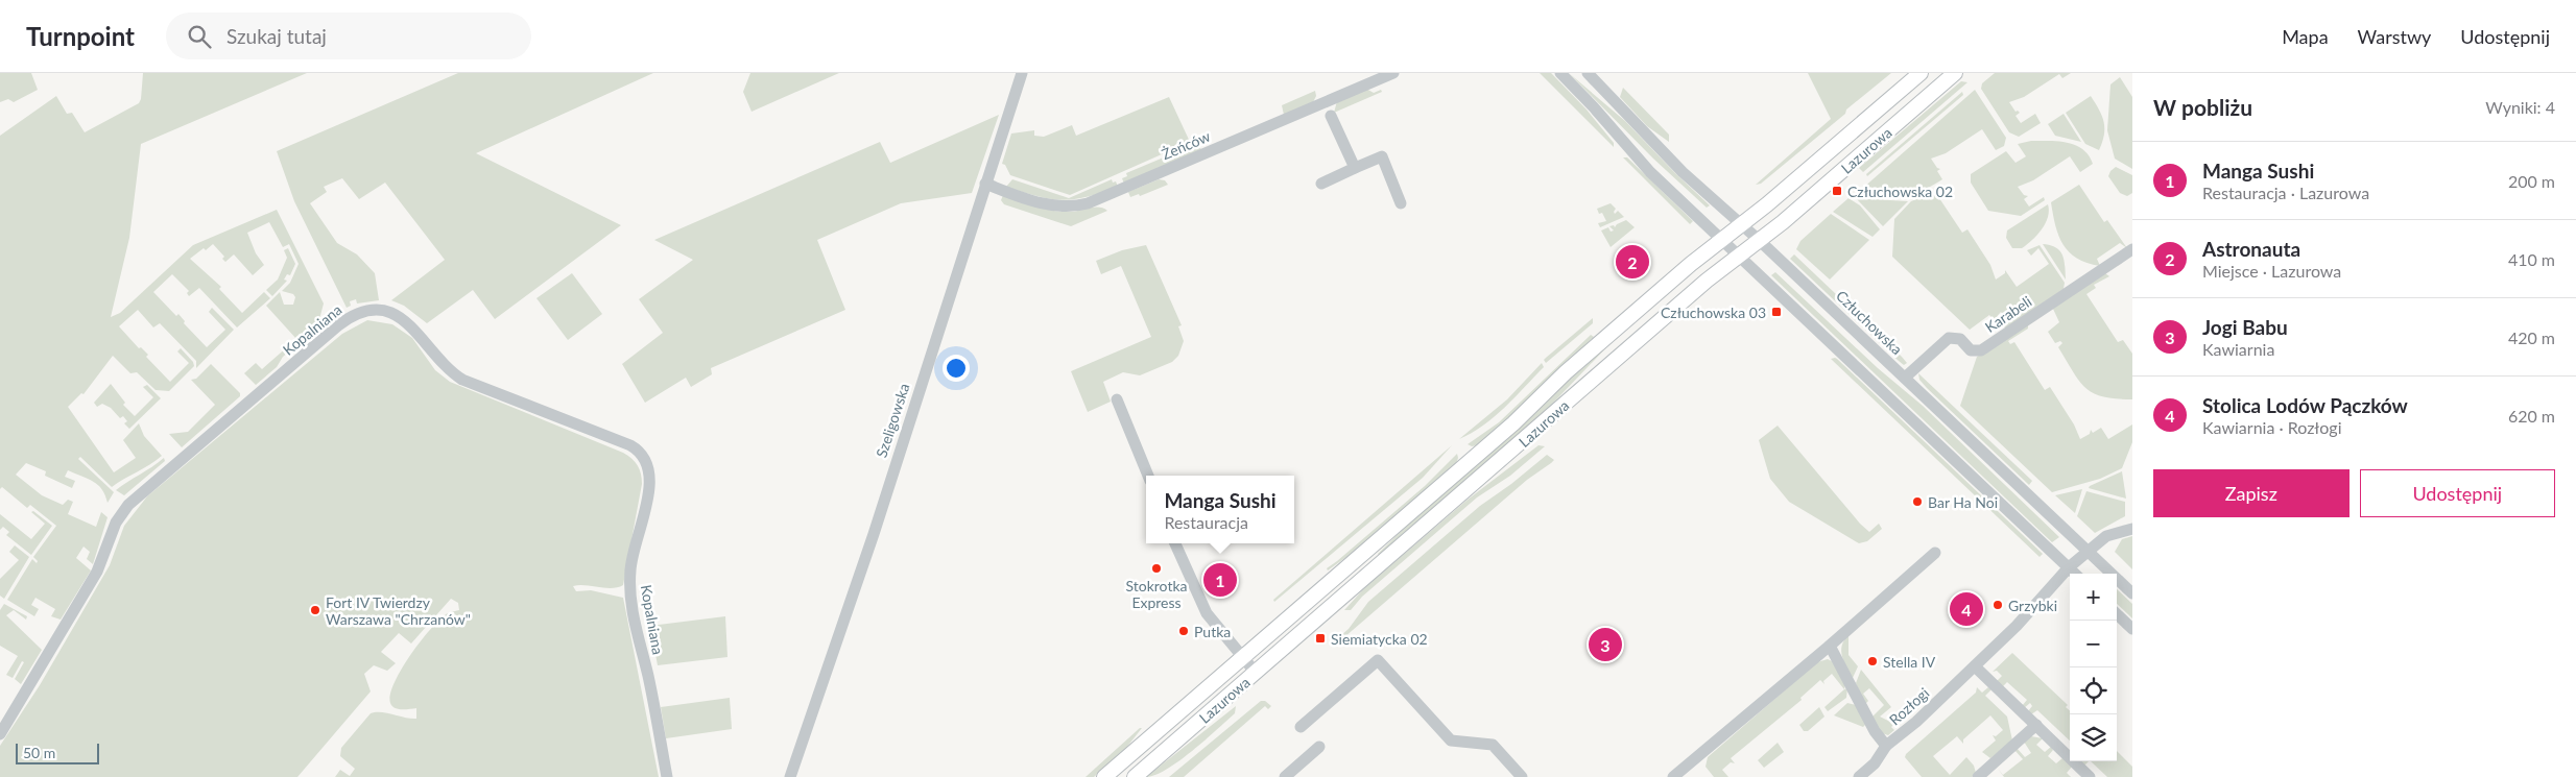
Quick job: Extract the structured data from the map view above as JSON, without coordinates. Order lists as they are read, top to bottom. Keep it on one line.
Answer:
{"streets":{"main road":["Lazurowa"],"street":["Żeńców","Karabeli","Człuchowska","Kopalniana","Szeligowska","Rozłogi"]},"crossings":[["Żeńców","Szeligowska"],["Lazurowa","Człuchowska"],["Karabeli","Człuchowska"]],"places":{"transit":["Człuchowska 02","Człuchowska 03","Siemiatycka 02"],"other":["Bar Ha Noi","Stokrotka Express","Grzybki","Fort IV Twierdzy Warszawa \"Chrzanów\"","Putka","Stella IV"]},"scale_bar":"50 m","page":{"header":"Turnpoint","search":"Szukaj tutaj","nav":["Mapa","Warstwy","Udostępnij"],"heading":["W pobliżu","Wyniki: 4"],"list":[{"mark":"1","name":"Manga Sushi","note":"Restauracja · Lazurowa","value":"200 m"},{"mark":"2","name":"Astronauta","note":"Miejsce · Lazurowa","value":"410 m"},{"mark":"3","name":"Jogi Babu","note":"Kawiarnia","value":"420 m"},{"mark":"4","name":"Stolica Lodów Pączków","note":"Kawiarnia · Rozłogi","value":"620 m"}],"pins":["2","1","4","3"],"buttons":["Zapisz","Udostępnij"],"popup":["Manga Sushi","Restauracja"],"map_buttons":["+","−"],"scale":"50 m"}}
